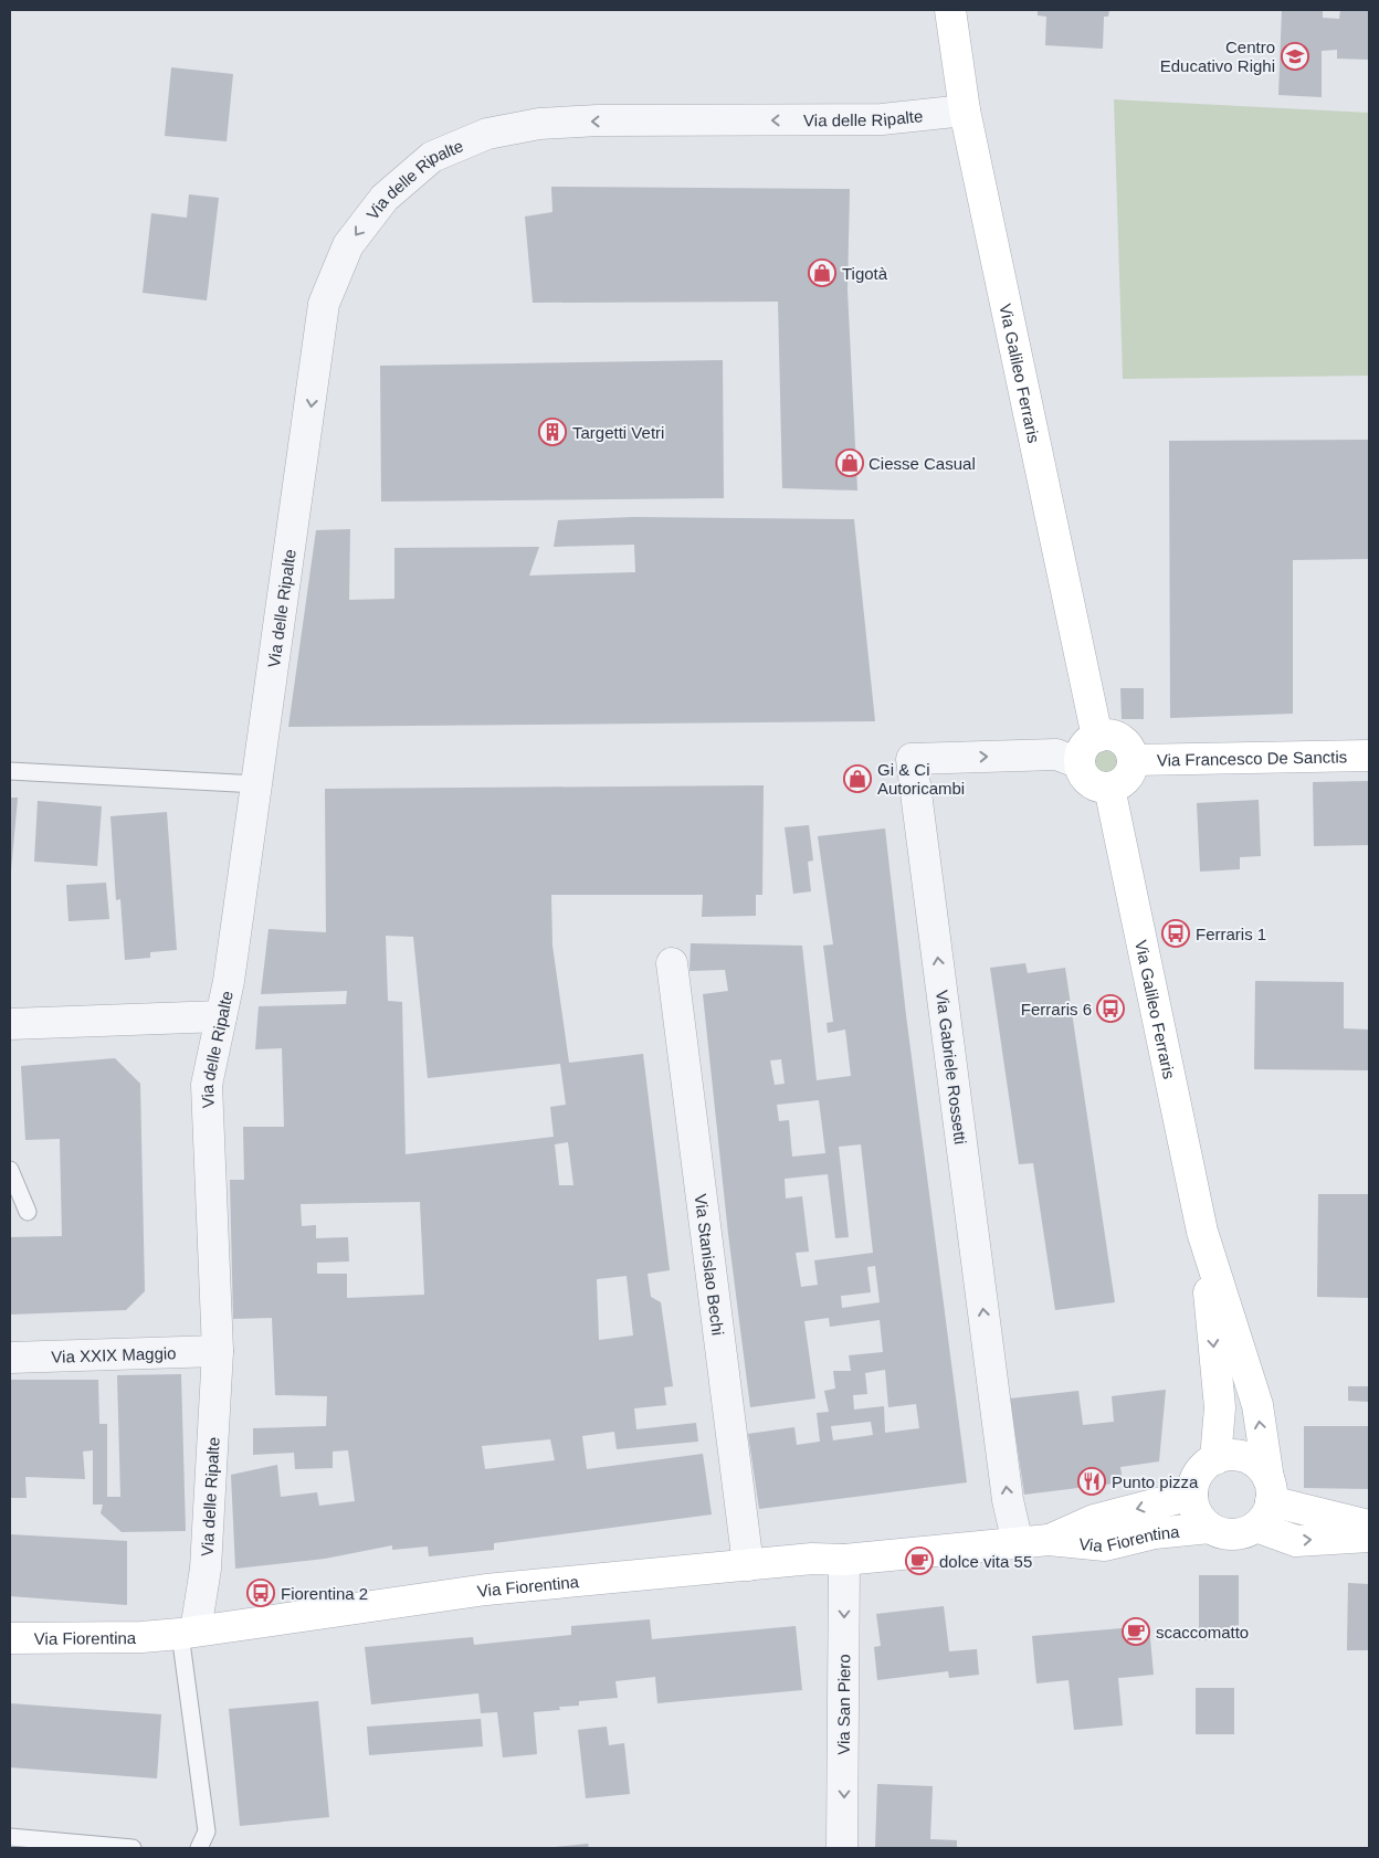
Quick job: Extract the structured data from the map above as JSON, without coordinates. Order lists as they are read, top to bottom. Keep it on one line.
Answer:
{"streets":{"street":["Via delle Ripalte","Via Galileo Ferraris","Via Francesco De Sanctis","Via Gabriele Rossetti","Via Stanislao Bechi","Via XXIX Maggio","Via Fiorentina","Via San Piero"]},"crossings":[["Via delle Ripalte","Via Galileo Ferraris"],["Via delle Ripalte","Via XXIX Maggio"],["Via delle Ripalte","Via Fiorentina"],["Via Galileo Ferraris","Via Francesco De Sanctis"],["Via Galileo Ferraris","Via Gabriele Rossetti"],["Via Galileo Ferraris","Via Fiorentina"],["Via Francesco De Sanctis","Via Gabriele Rossetti"],["Via Gabriele Rossetti","Via Fiorentina"],["Via Stanislao Bechi","Via Fiorentina"],["Via Fiorentina","Via San Piero"]],"one_way":["Via delle Ripalte","Via Gabriele Rossetti","Via San Piero"],"places":{"school or university":["Centro Educativo Righi"],"shop":["Tigotà","Ciesse Casual","Gi & Ci Autoricambi"],"building":["Targetti Vetri"],"bus stop":["Ferraris 1","Ferraris 6","Fiorentina 2"],"restaurant":["Punto pizza"],"cafe":["dolce vita 55","scaccomatto"]}}
